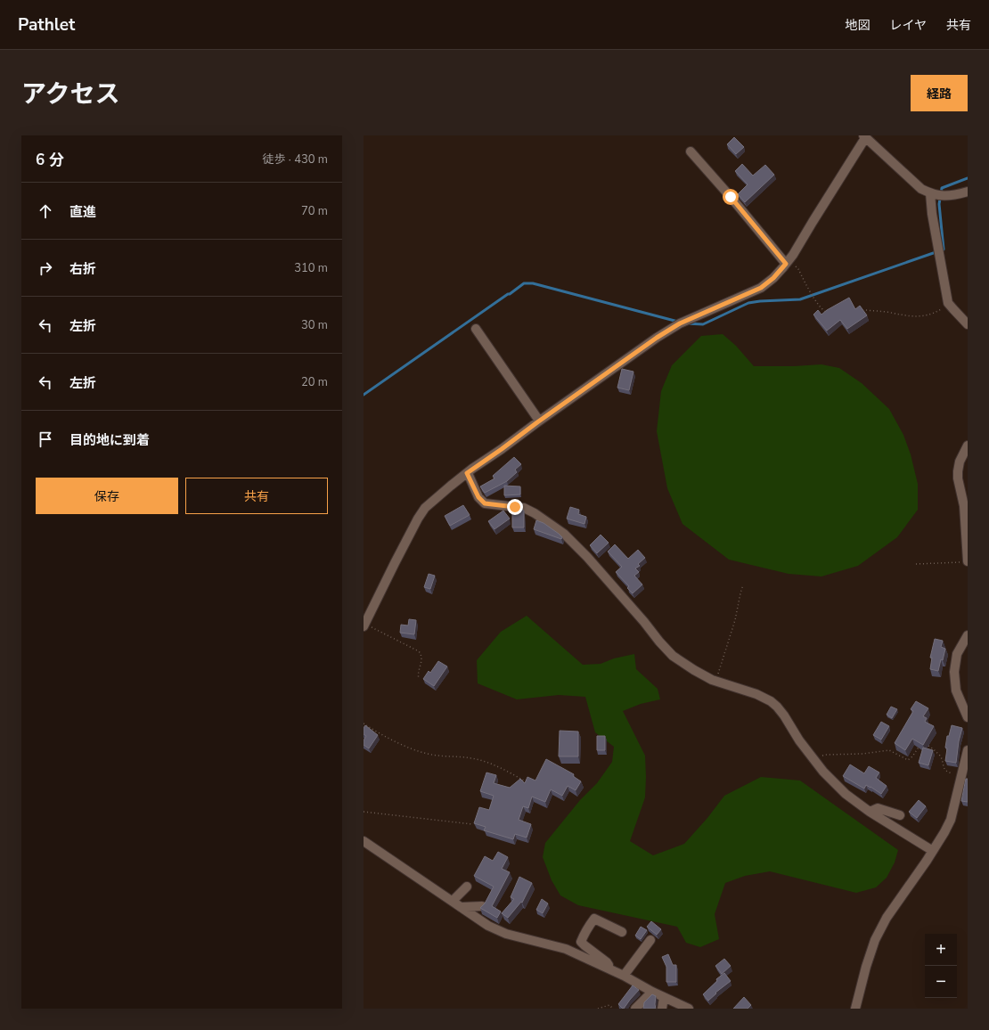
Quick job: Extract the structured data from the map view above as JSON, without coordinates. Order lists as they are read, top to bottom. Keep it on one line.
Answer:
{"page":{"header":"Pathlet","nav":["地図","レイヤ","共有"],"title":"アクセス","buttons":["経路",["保存","共有"]],"heading":["6 分","徒歩 · 430 m"],"list":[["直進","70 m"],["右折","310 m"],["左折","30 m"],["左折","20 m"],"目的地に到着"],"map_buttons":["+","−"]}}
